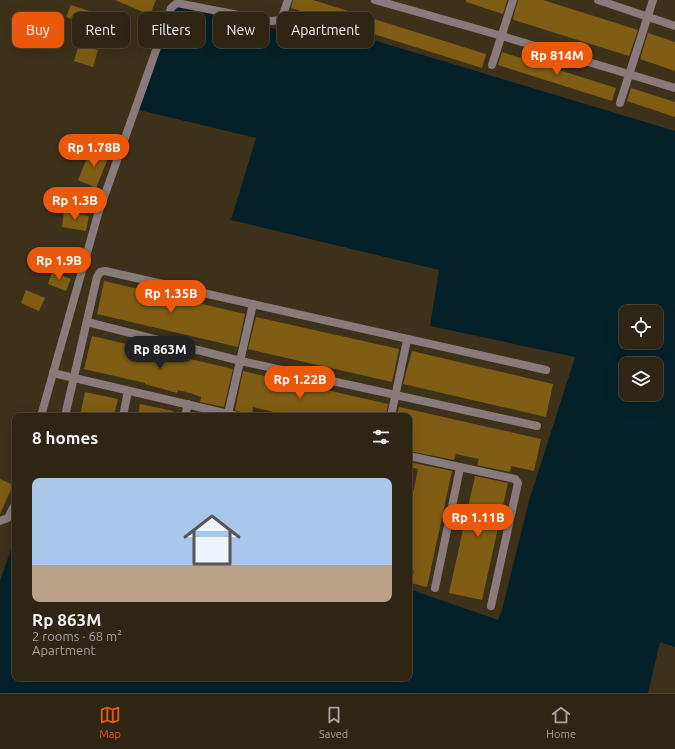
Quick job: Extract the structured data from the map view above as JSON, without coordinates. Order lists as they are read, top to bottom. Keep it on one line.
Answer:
{"page":{"chip":["Buy","Rent","Filters","New","Apartment"],"price":["Rp 814M","Rp 1.78B","Rp 1.3B","Rp 1.9B","Rp 1.35B","Rp 863M","Rp 1.22B","Rp 1.11B"],"heading":"8 homes","list":[{"name":"Rp 863M","note":"2 rooms · 68 m² · Apartment"}],"tabs":["Map","Saved","Home"]}}
